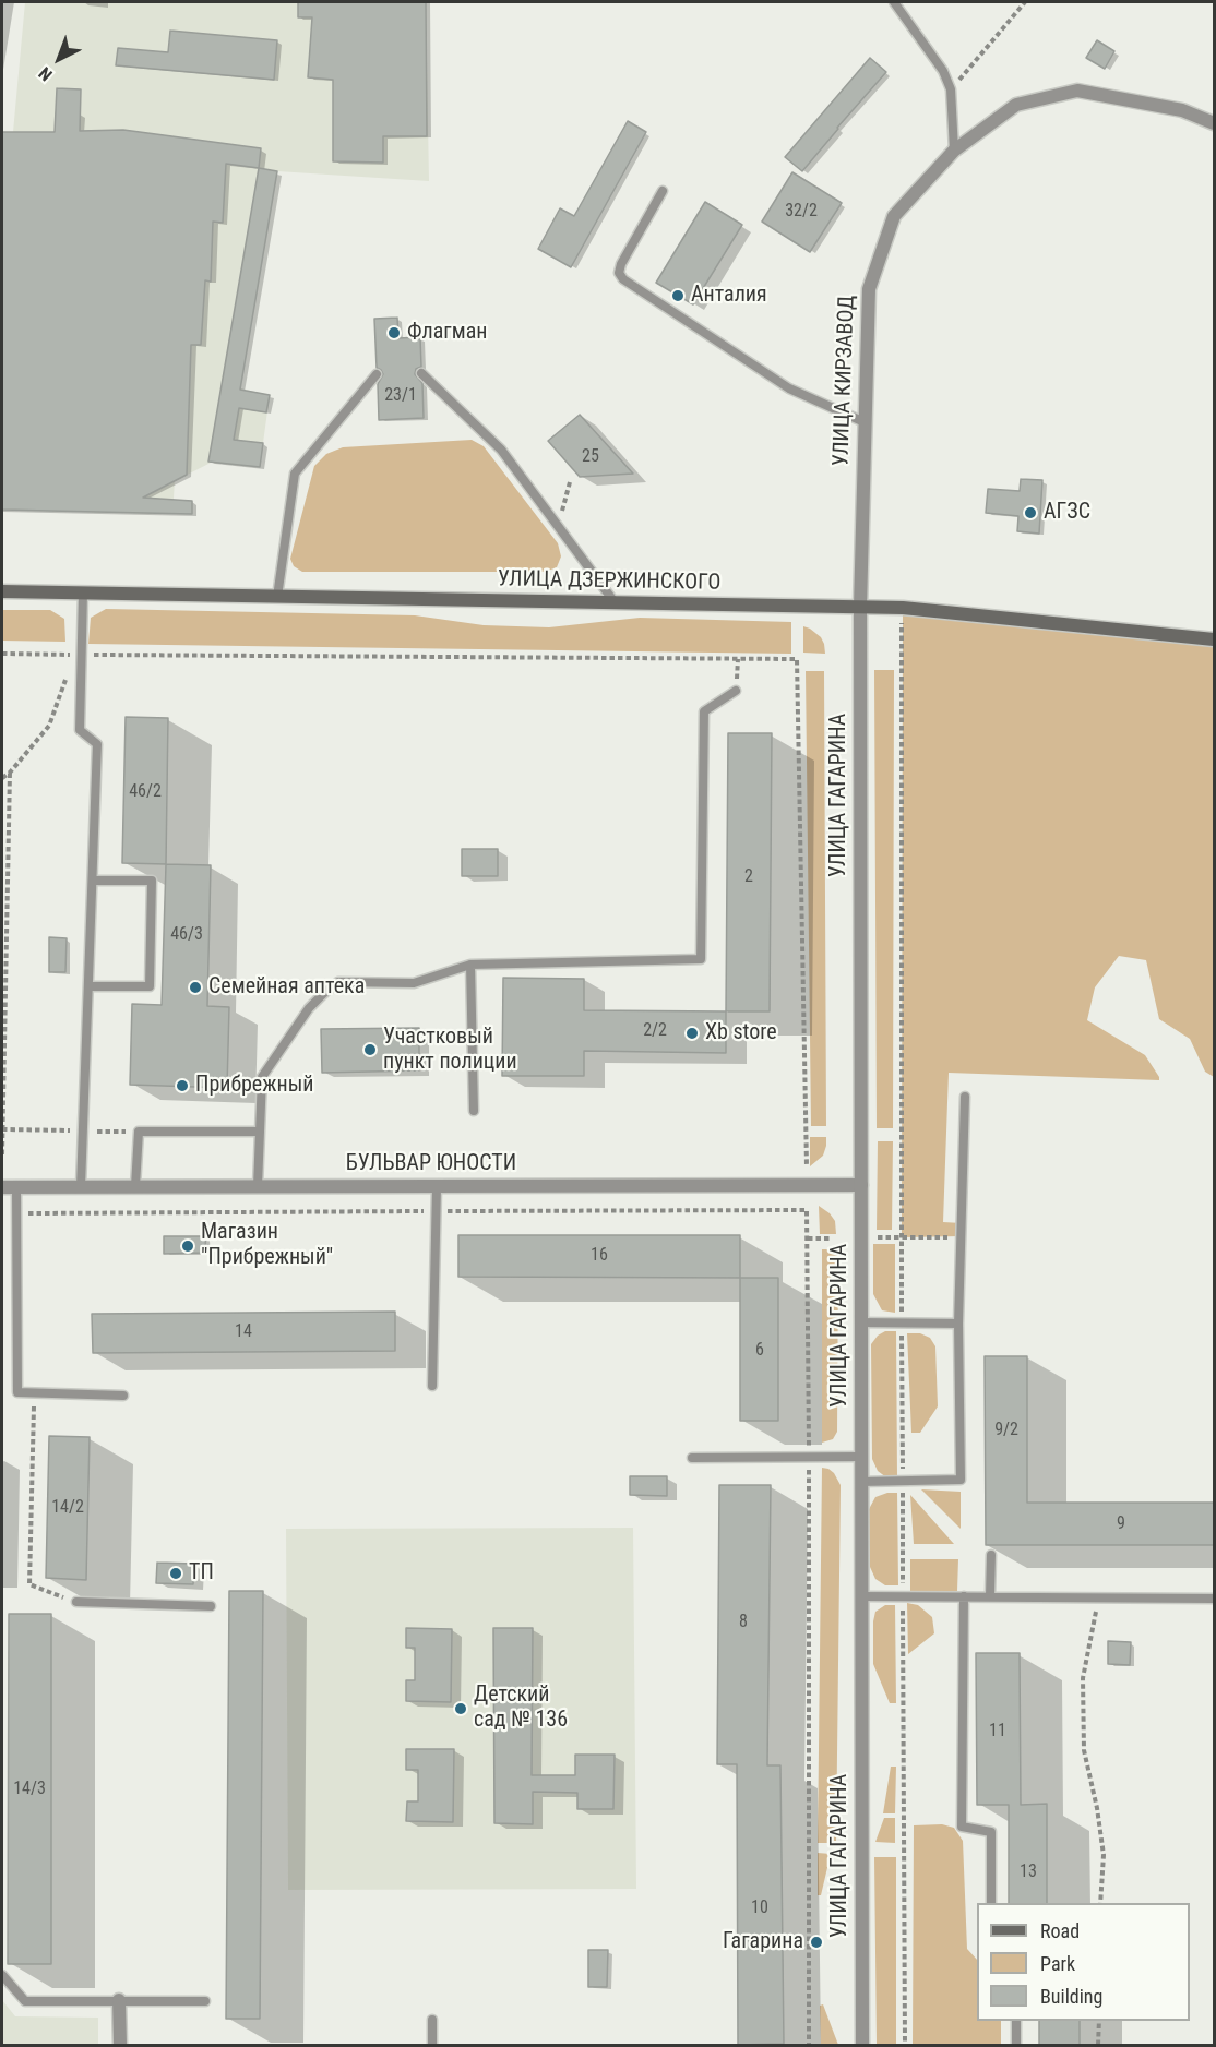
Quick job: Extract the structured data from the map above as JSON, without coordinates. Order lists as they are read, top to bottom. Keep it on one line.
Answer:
{"streets":{"main road":["УЛИЦА ДЗЕРЖИНСКОГО"],"street":["УЛИЦА КИРЗАВОД","УЛИЦА ГАГАРИНА","БУЛЬВАР ЮНОСТИ"]},"crossings":[["УЛИЦА КИРЗАВОД","УЛИЦА ДЗЕРЖИНСКОГО"],["УЛИЦА КИРЗАВОД","УЛИЦА ГАГАРИНА"],["УЛИЦА ДЗЕРЖИНСКОГО","УЛИЦА ГАГАРИНА"],["УЛИЦА ГАГАРИНА","БУЛЬВАР ЮНОСТИ"]],"places":["Анталия","Флагман","АГЗС","Семейная аптека","Xb store","Участковый пункт полиции","Прибрежный","Магазин \"Прибрежный\"","ТП","Детский сад № 136","Гагарина"],"house_numbers":["32/2","23/1","25","46/2","2","46/3","2/2","16","14","6","9/2","14/2","9","8","11","14/3","13","10"],"legend":["Road","Park","Building"],"north":"bottom left"}
